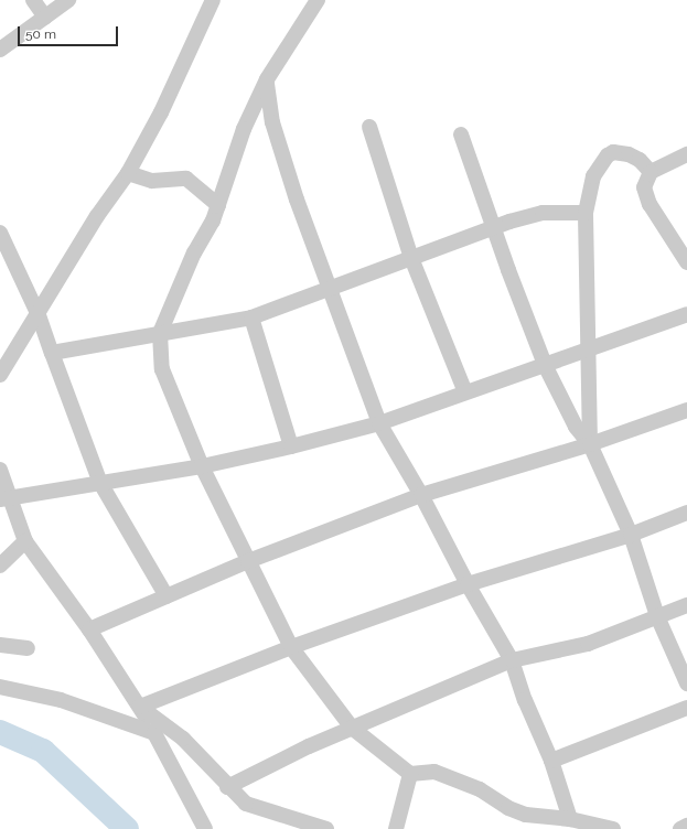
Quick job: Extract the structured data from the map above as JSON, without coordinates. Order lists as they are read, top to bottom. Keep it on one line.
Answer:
{"scale_bar":"50 m"}
